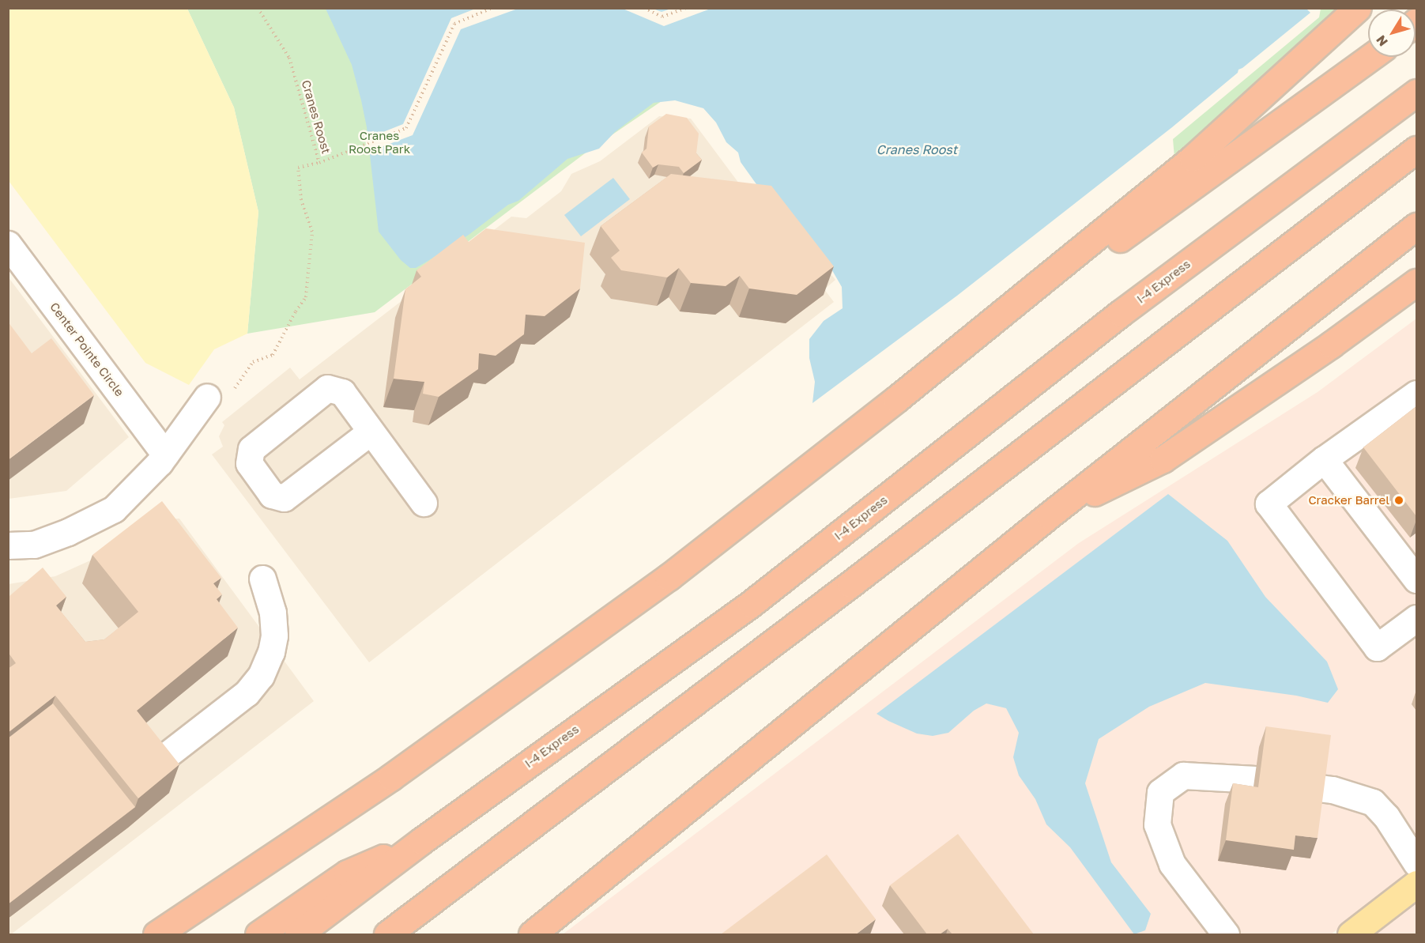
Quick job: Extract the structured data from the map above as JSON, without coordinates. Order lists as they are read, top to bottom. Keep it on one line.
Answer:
{"streets":{"highway":["I-4 Express"],"street":["Center Pointe Circle"],"path":["Cranes Roost"]},"water":["Cranes Roost"],"parks":["Cranes Roost Park"],"places":["Cracker Barrel"],"north":"bottom left"}
